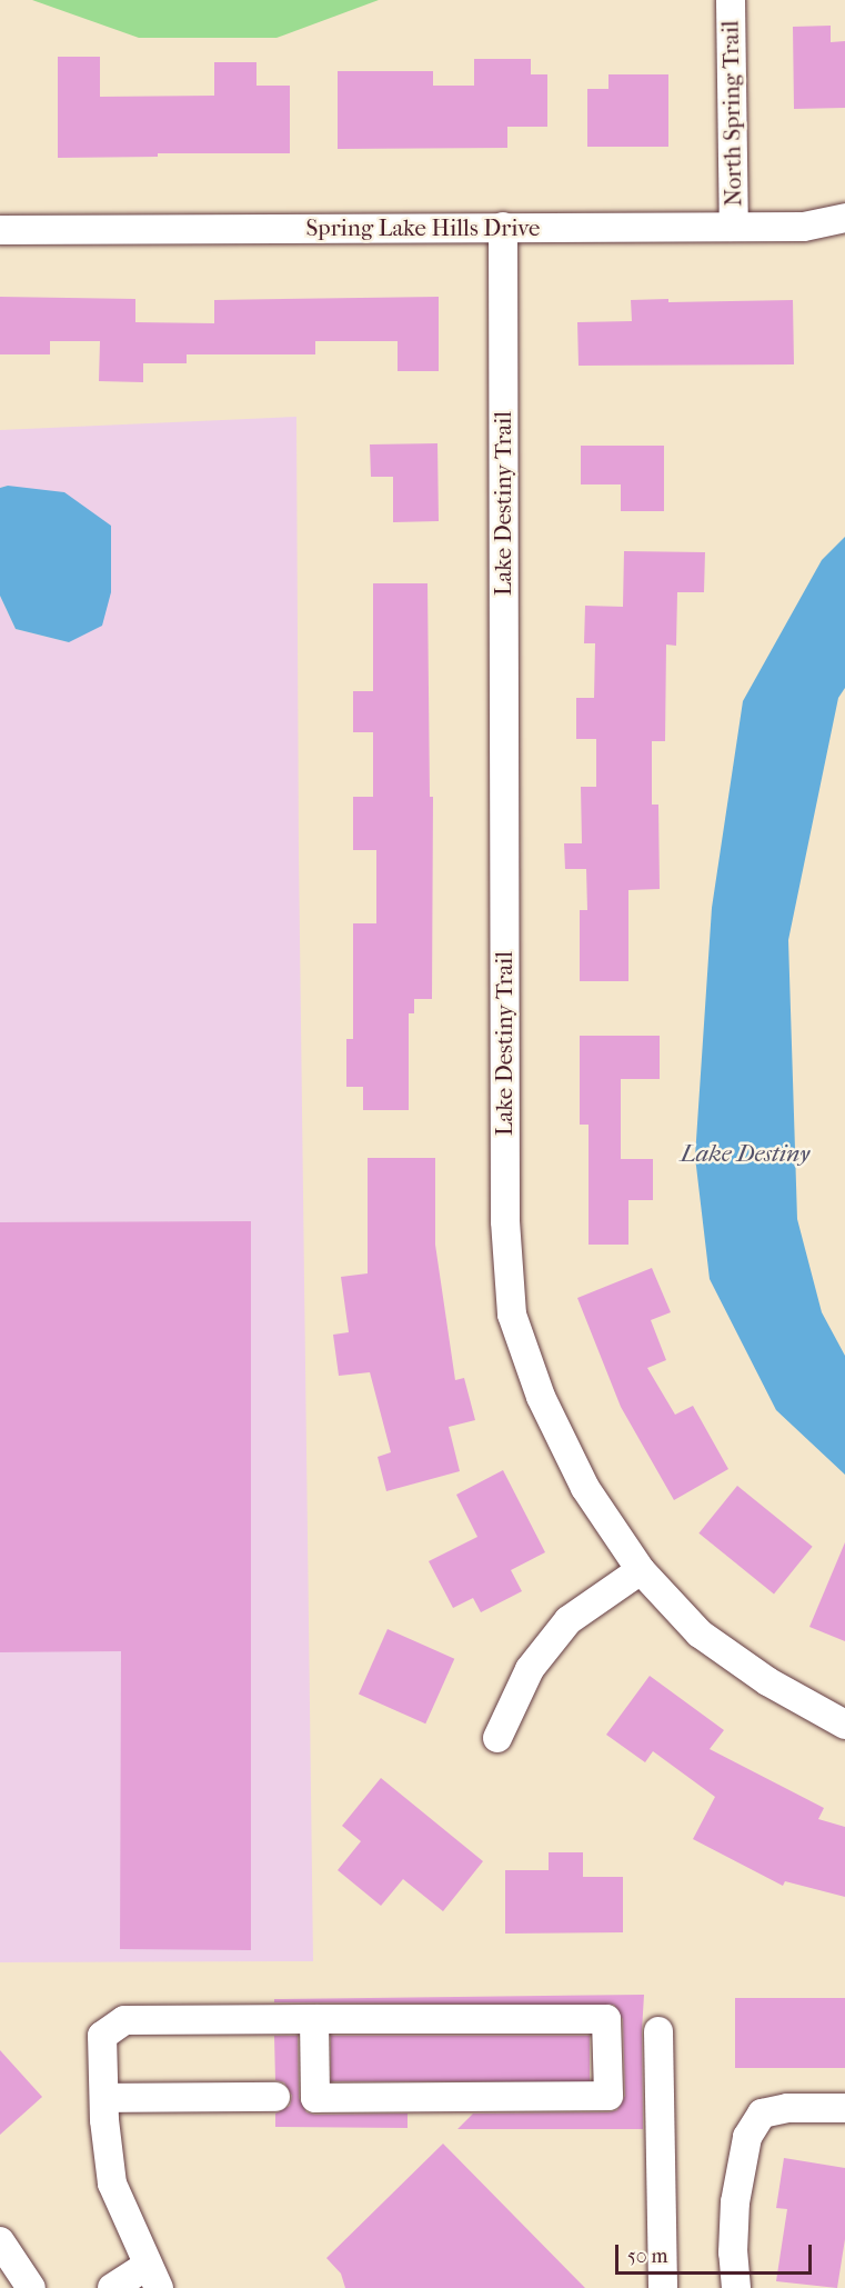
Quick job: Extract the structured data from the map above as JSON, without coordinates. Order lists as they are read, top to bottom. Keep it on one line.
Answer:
{"streets":{"street":["North Spring Trail","Spring Lake Hills Drive","Lake Destiny Trail"]},"crossings":[["North Spring Trail","Spring Lake Hills Drive"],["Spring Lake Hills Drive","Lake Destiny Trail"]],"water":["Lake Destiny"],"scale_bar":"50 m"}
